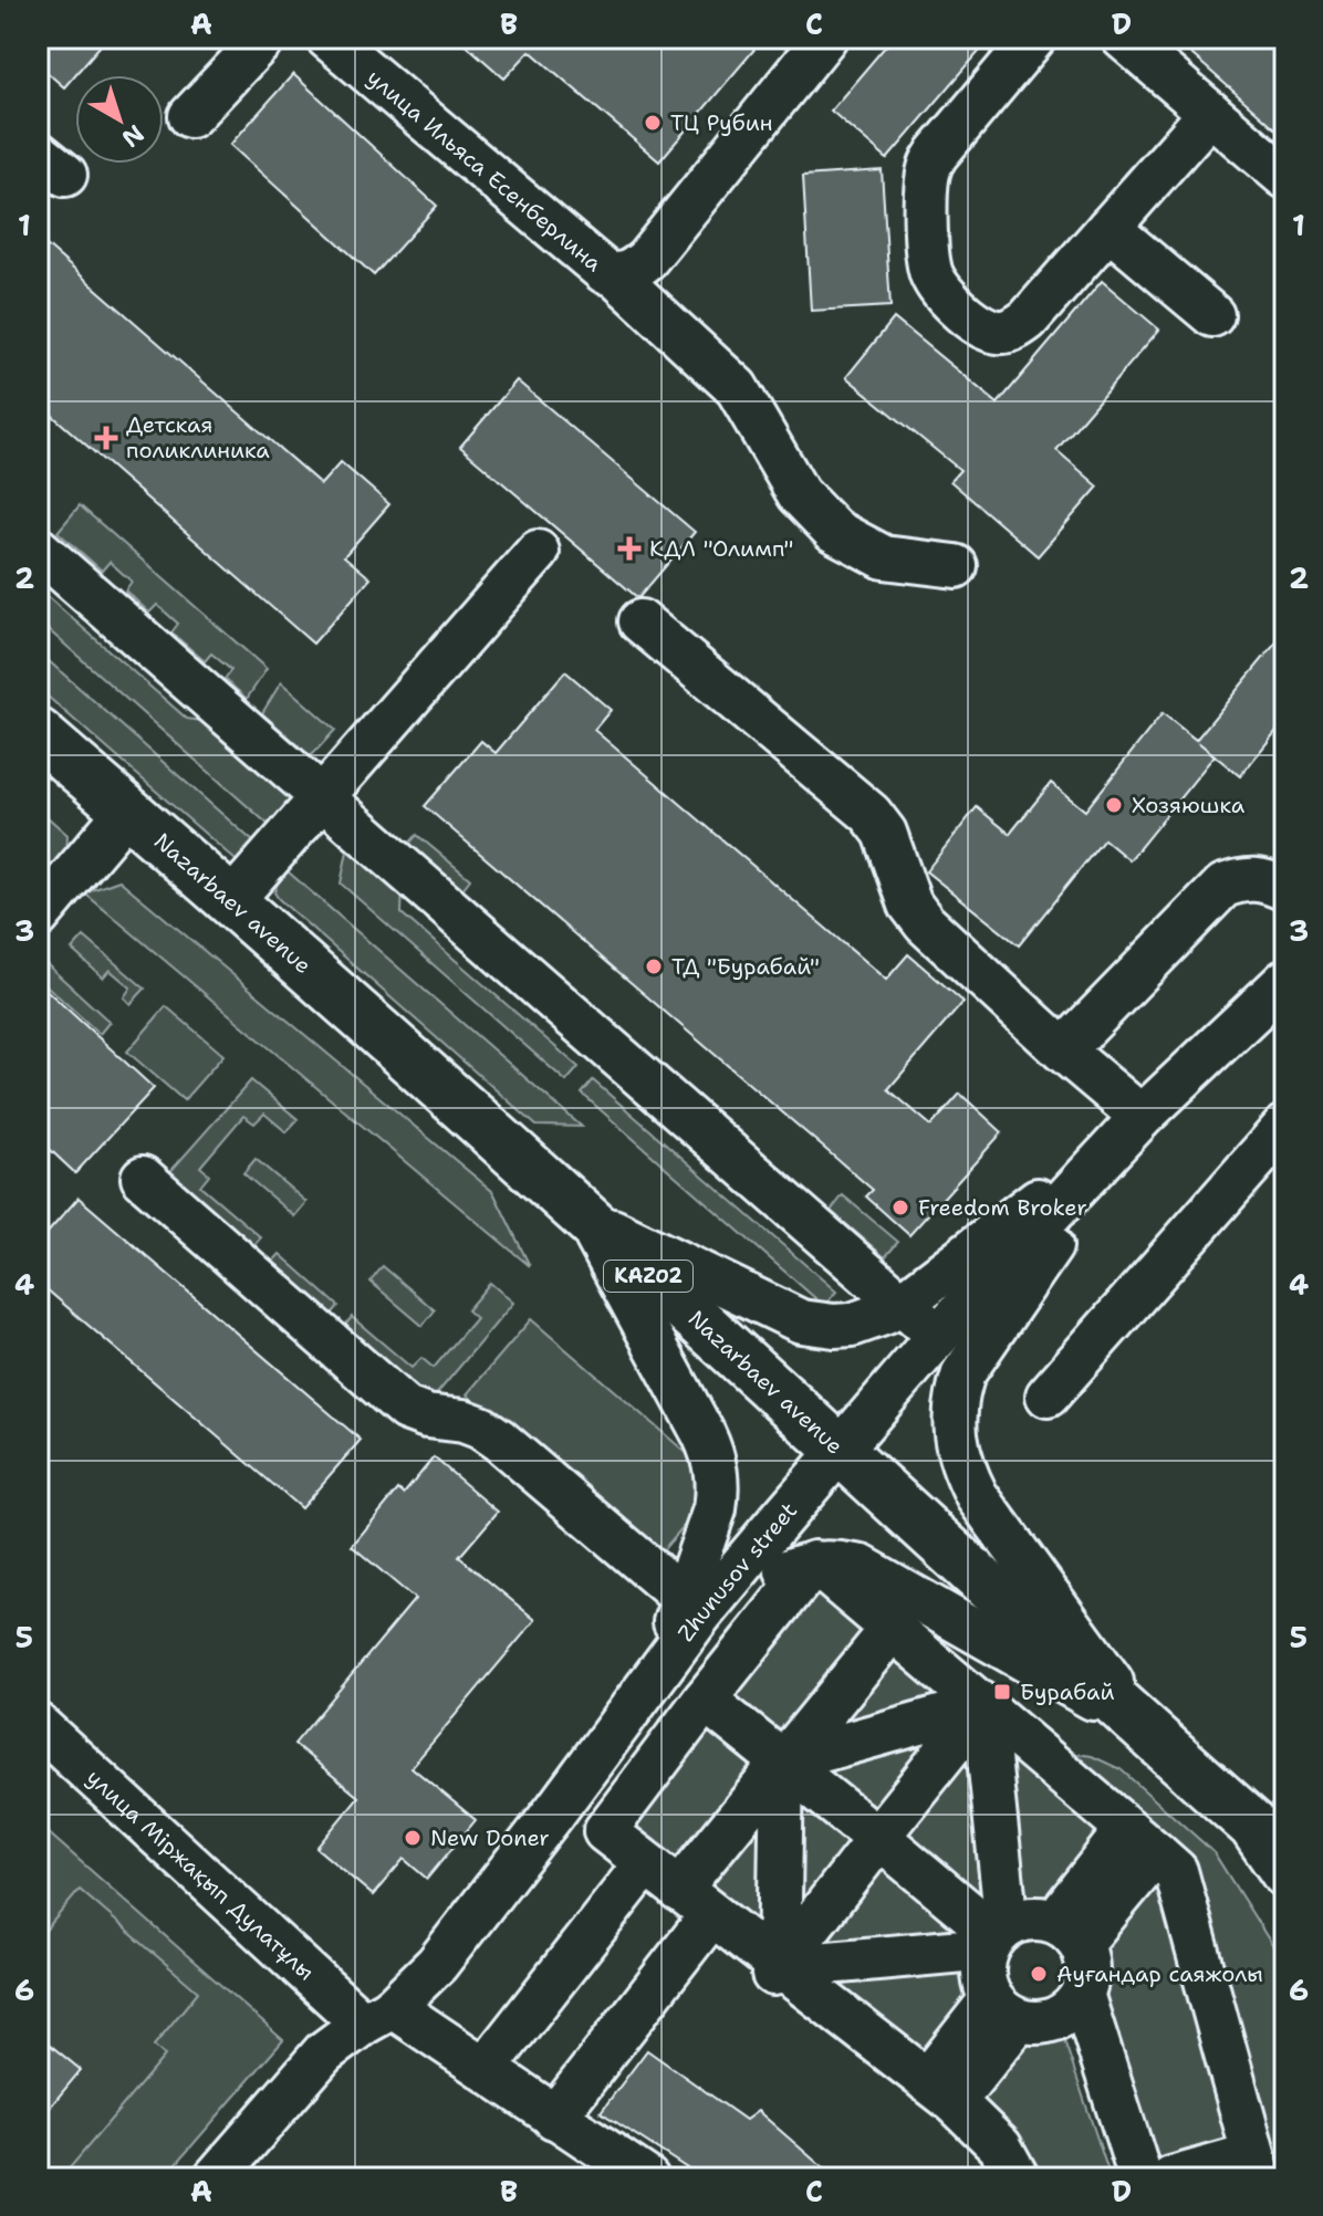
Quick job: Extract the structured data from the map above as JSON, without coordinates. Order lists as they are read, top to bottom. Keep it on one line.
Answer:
{"streets":{"highway":["Nazarbaev avenue","KАZ02"],"street":["улица Ильяса Есенберлина","Zhunusov street","улица Міржақып Дулатұлы"]},"crossings":[["Nazarbaev avenue","Zhunusov street"]],"places":{"other":["ТЦ Рубин","Хозяюшка","ТД \"Бурабай\"","Freedom Broker","New Doner","Ауғандар саяжолы"],"health":["Детская поликлиника","КДЛ \"Олимп\""],"transit":["Бурабай"]},"north":"bottom right","grid":{"columns":["A","B","C","D"],"rows":["1","2","3","4","5","6"]}}
